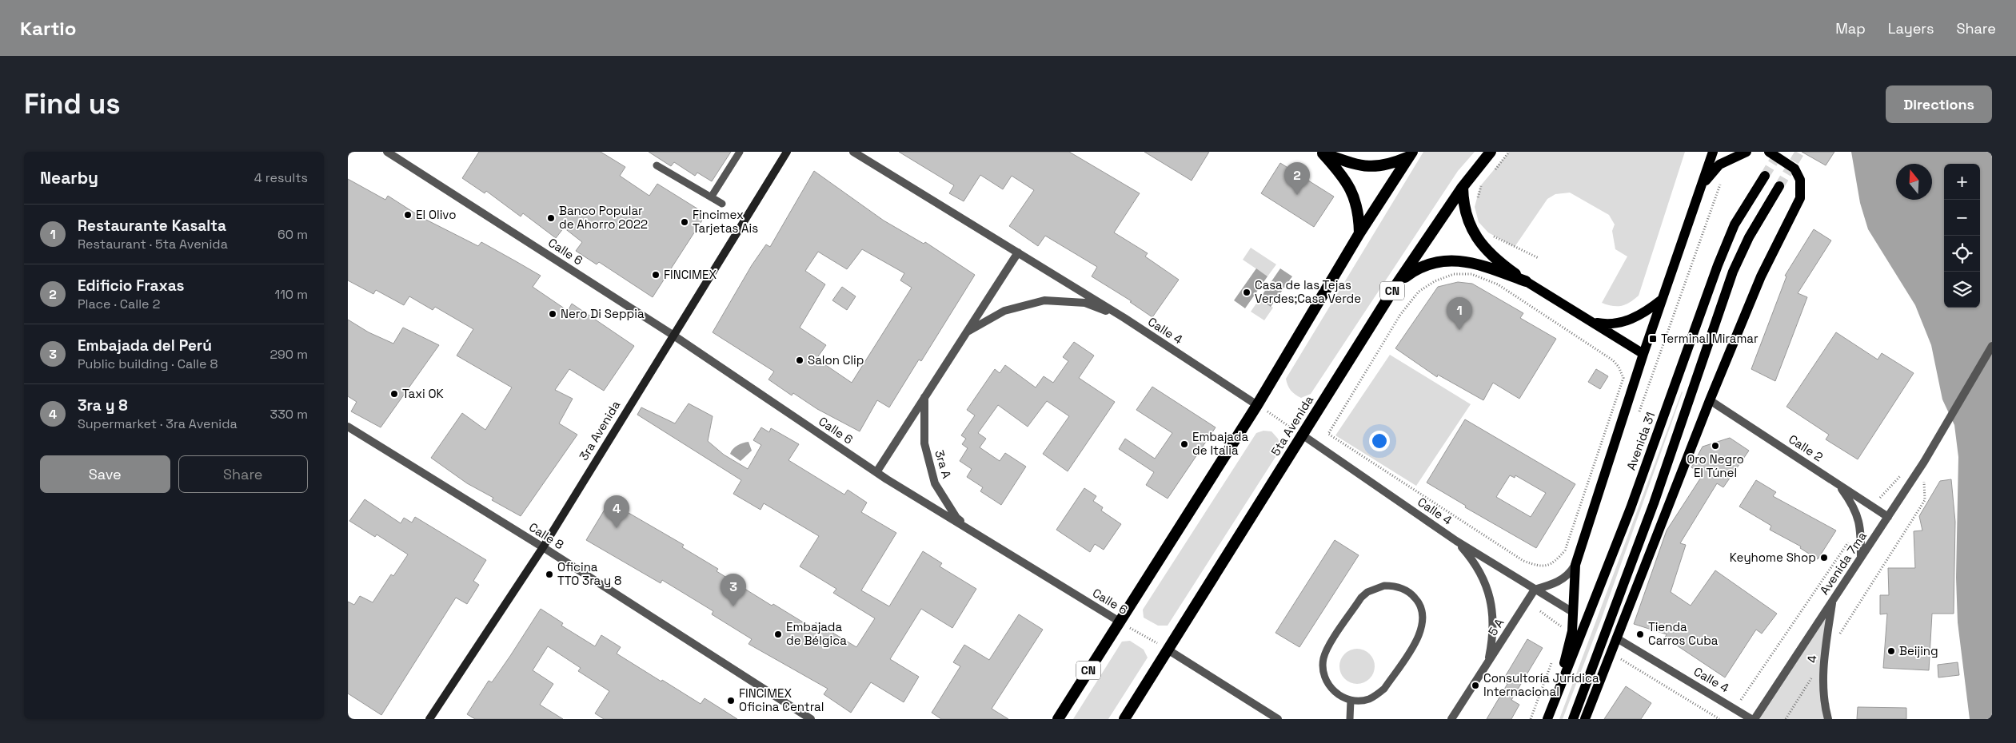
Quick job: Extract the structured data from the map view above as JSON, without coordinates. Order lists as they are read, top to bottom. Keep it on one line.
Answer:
{"streets":{"highway":["CN","5ta Avenida"],"main road":["3ra Avenida","Avenida 31"],"street":["Calle 6","Calle 4","Calle 2","3ra A","Calle 8","Avenida 7ma","5 A","4"]},"crossings":[["Calle 6","CN"],["Calle 6","5ta Avenida"],["Calle 6","3ra Avenida"],["Calle 6","3ra A"],["CN","Calle 4"],["Calle 4","5ta Avenida"],["Calle 4","5 A"],["3ra Avenida","Calle 8"],["Calle 2","Avenida 7ma"],["Avenida 7ma","4"]],"places":{"other":["El Olivo","Banco Popular de Ahorro 2022","Fincimex Tarjetas Ais","FINCIMEX","Casa de las Tejas Verdes;Casa Verde","Nero Di Seppia","Salon Clip","Taxi OK","Embajada de Italia","Oro Negro El Túnel","Keyhome Shop","Oficina TTO 3ra y 8","Embajada de Bélgica","Tienda Carros Cuba","Beijing","Consultoría Jurídica Internacional","FINCIMEX Oficina Central"],"transit":["Terminal Miramar"]},"north":"top","page":{"header":"Kartio","nav":["Map","Layers","Share"],"buttons":["Directions",["Save","Share"]],"title":"Find us","heading":["Nearby","4 results"],"pins":["2","1","4","3"],"map_buttons":["+","−"],"list":[{"mark":"1","name":"Restaurante Kasalta","note":"Restaurant · 5ta Avenida","value":"60 m"},{"mark":"2","name":"Edificio Fraxas","note":"Place · Calle 2","value":"110 m"},{"mark":"3","name":"Embajada del Perú","note":"Public building · Calle 8","value":"290 m"},{"mark":"4","name":"3ra y 8","note":"Supermarket · 3ra Avenida","value":"330 m"}]}}
